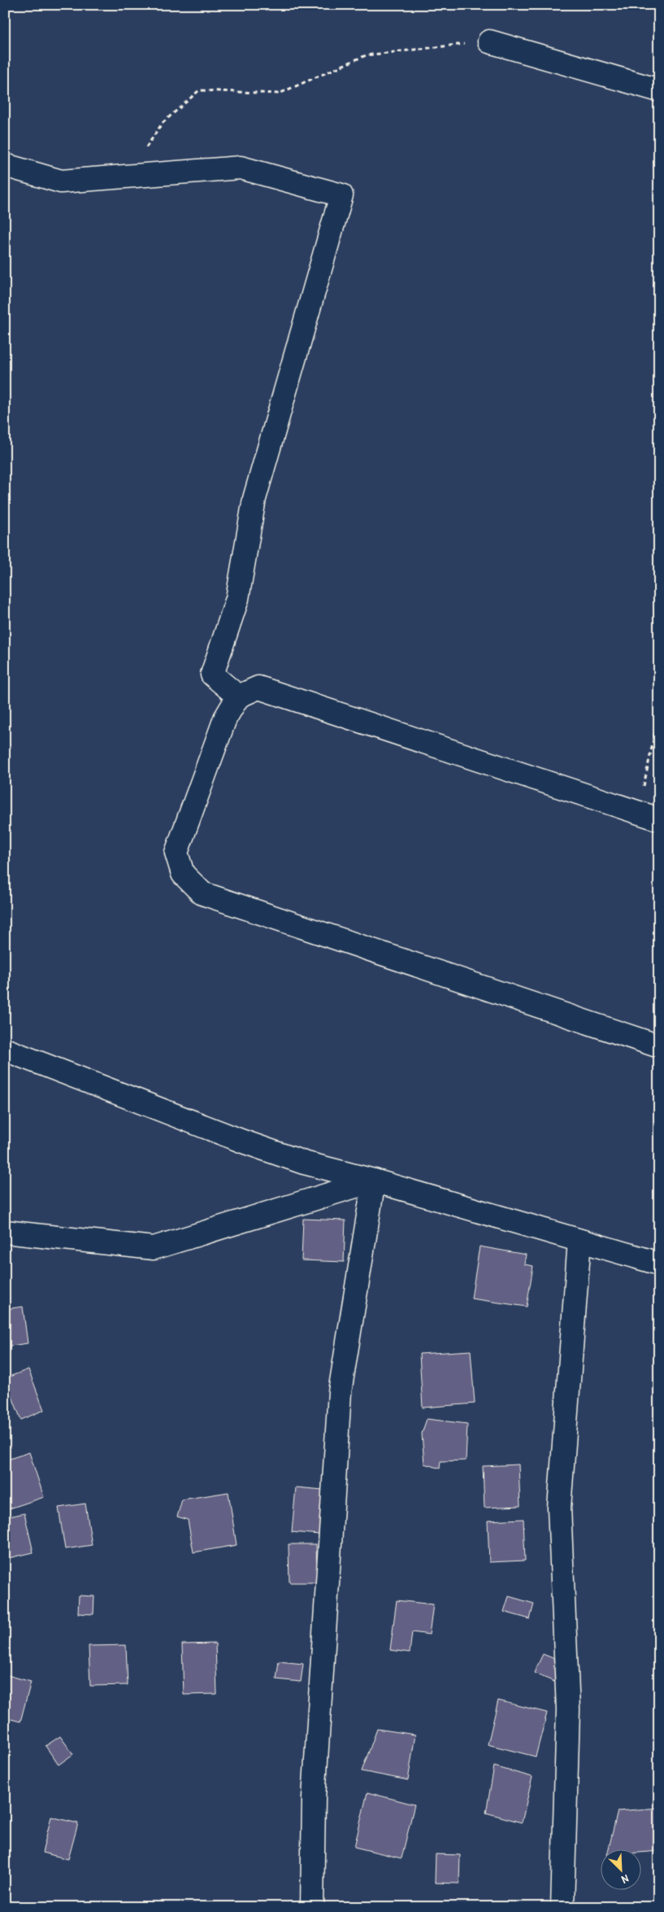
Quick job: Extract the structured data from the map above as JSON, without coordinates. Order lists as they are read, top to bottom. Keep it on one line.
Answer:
{"north":"bottom right"}
